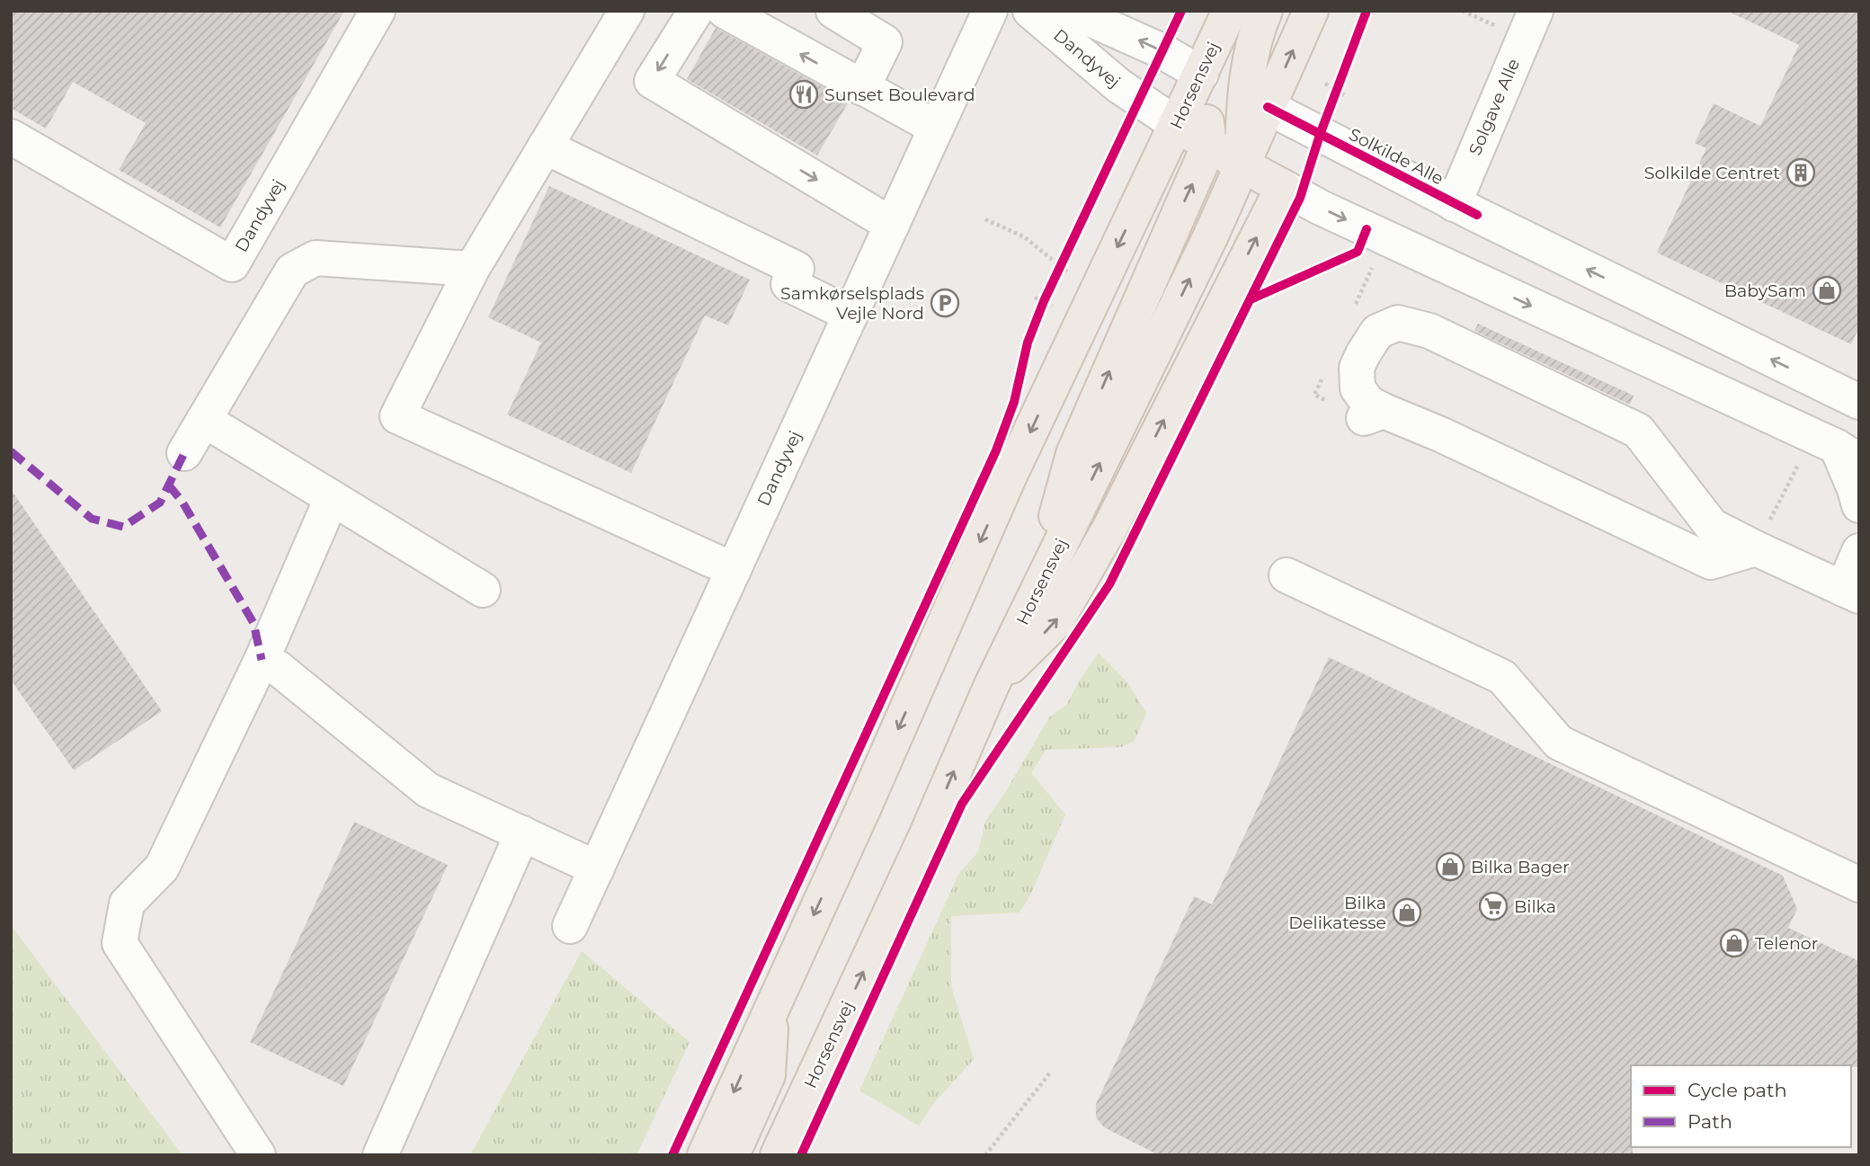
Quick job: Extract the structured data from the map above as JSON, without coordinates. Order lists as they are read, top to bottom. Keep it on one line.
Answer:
{"streets":{"main road":["Horsensvej"],"street":["Dandyvej","Solgave Alle","Solkilde Alle"]},"crossings":[["Dandyvej","Horsensvej"],["Horsensvej","Solkilde Alle"],["Solgave Alle","Solkilde Alle"]],"places":{"restaurant":["Sunset Boulevard"],"building":["Solkilde Centret"],"shop":["BabySam","Bilka Bager","Bilka Delikatesse","Telenor"],"parking":["Samkørselsplads Vejle Nord"],"supermarket":["Bilka"]},"legend":["Cycle path","Path"]}
